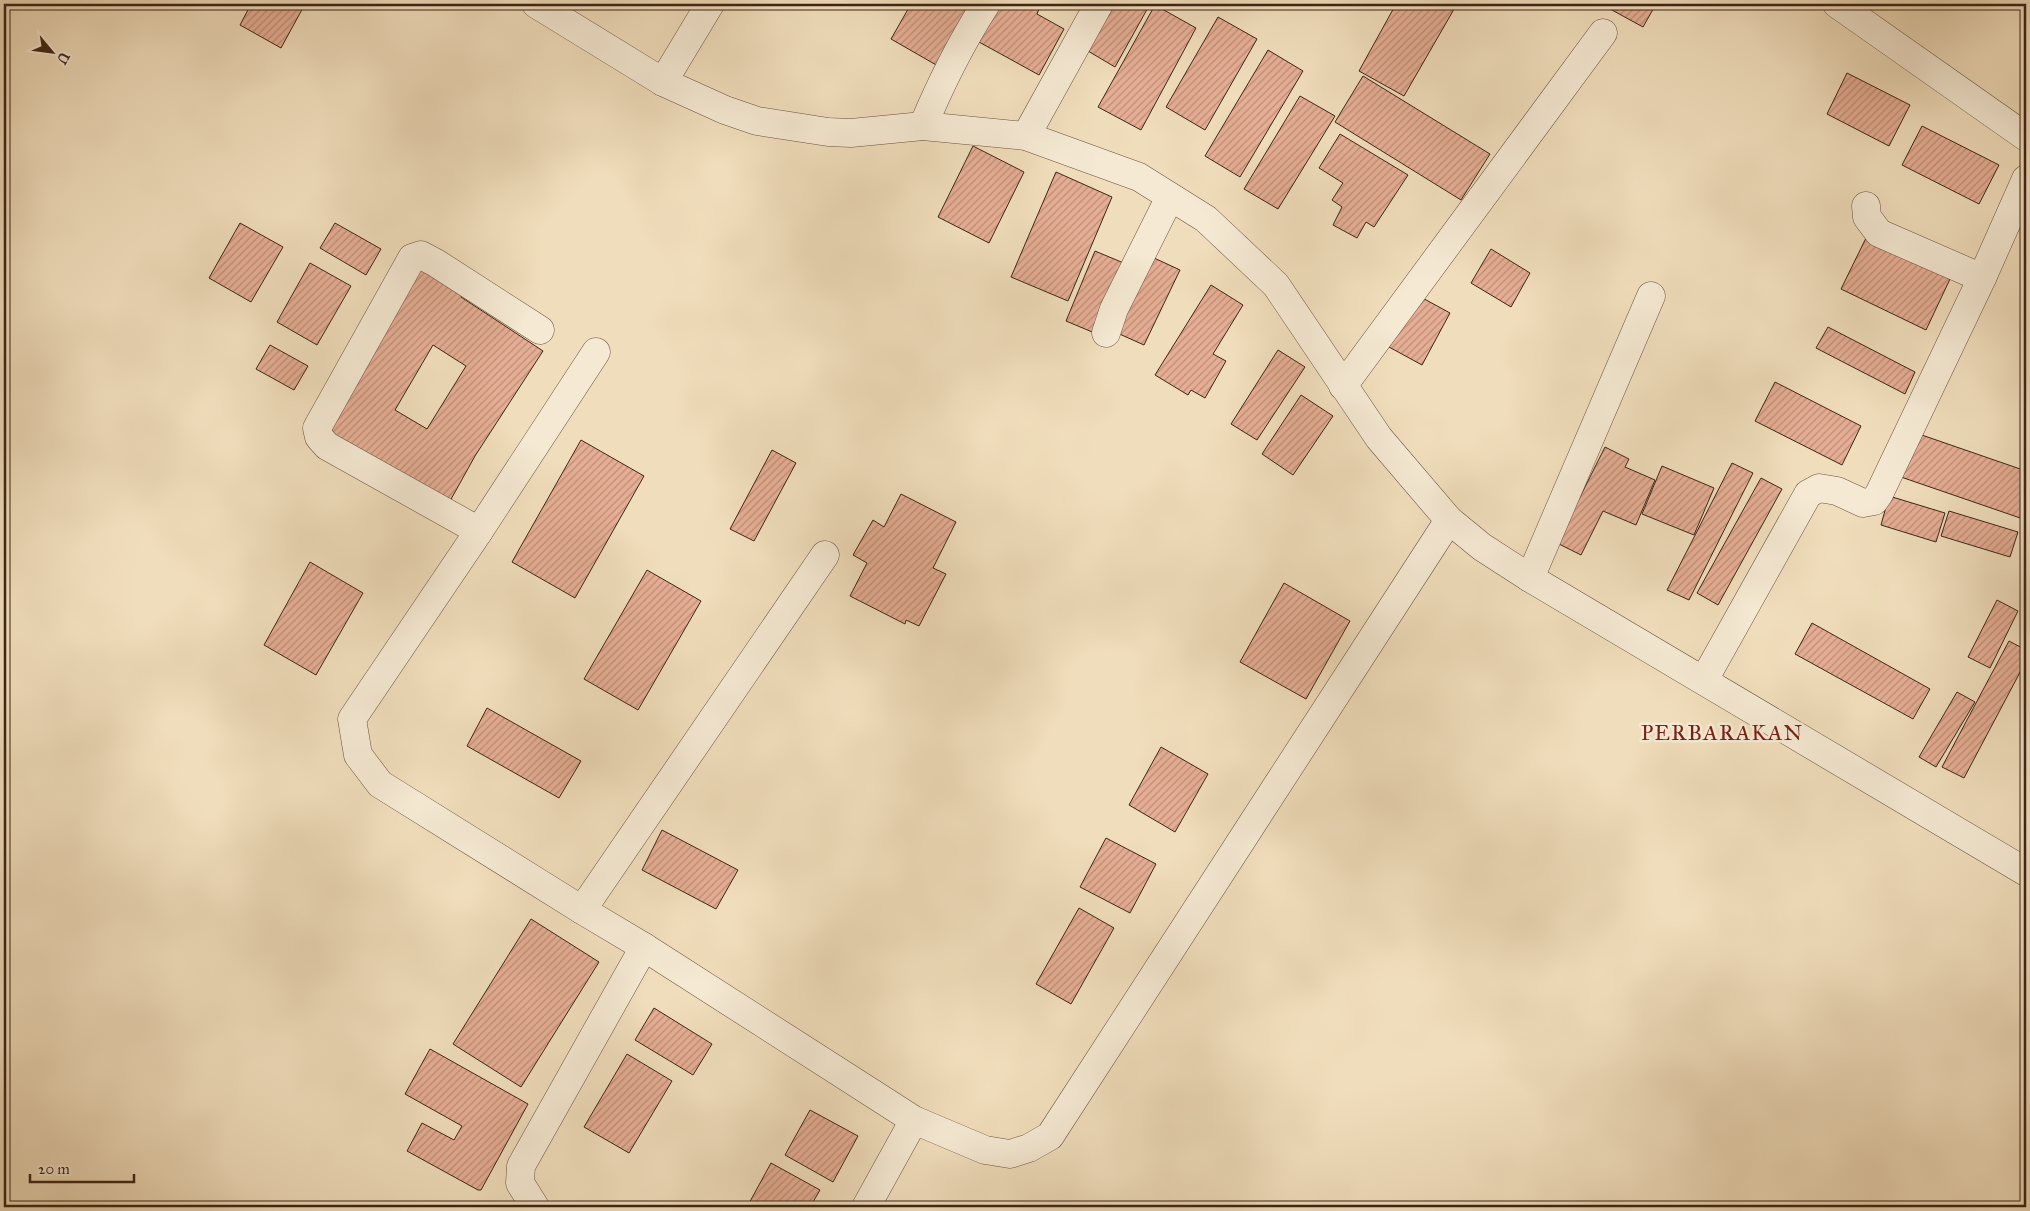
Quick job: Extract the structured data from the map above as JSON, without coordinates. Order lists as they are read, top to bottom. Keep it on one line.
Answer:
{"districts":["PERBARAKAN"],"scale_bar":"20 m","north":"bottom right"}
